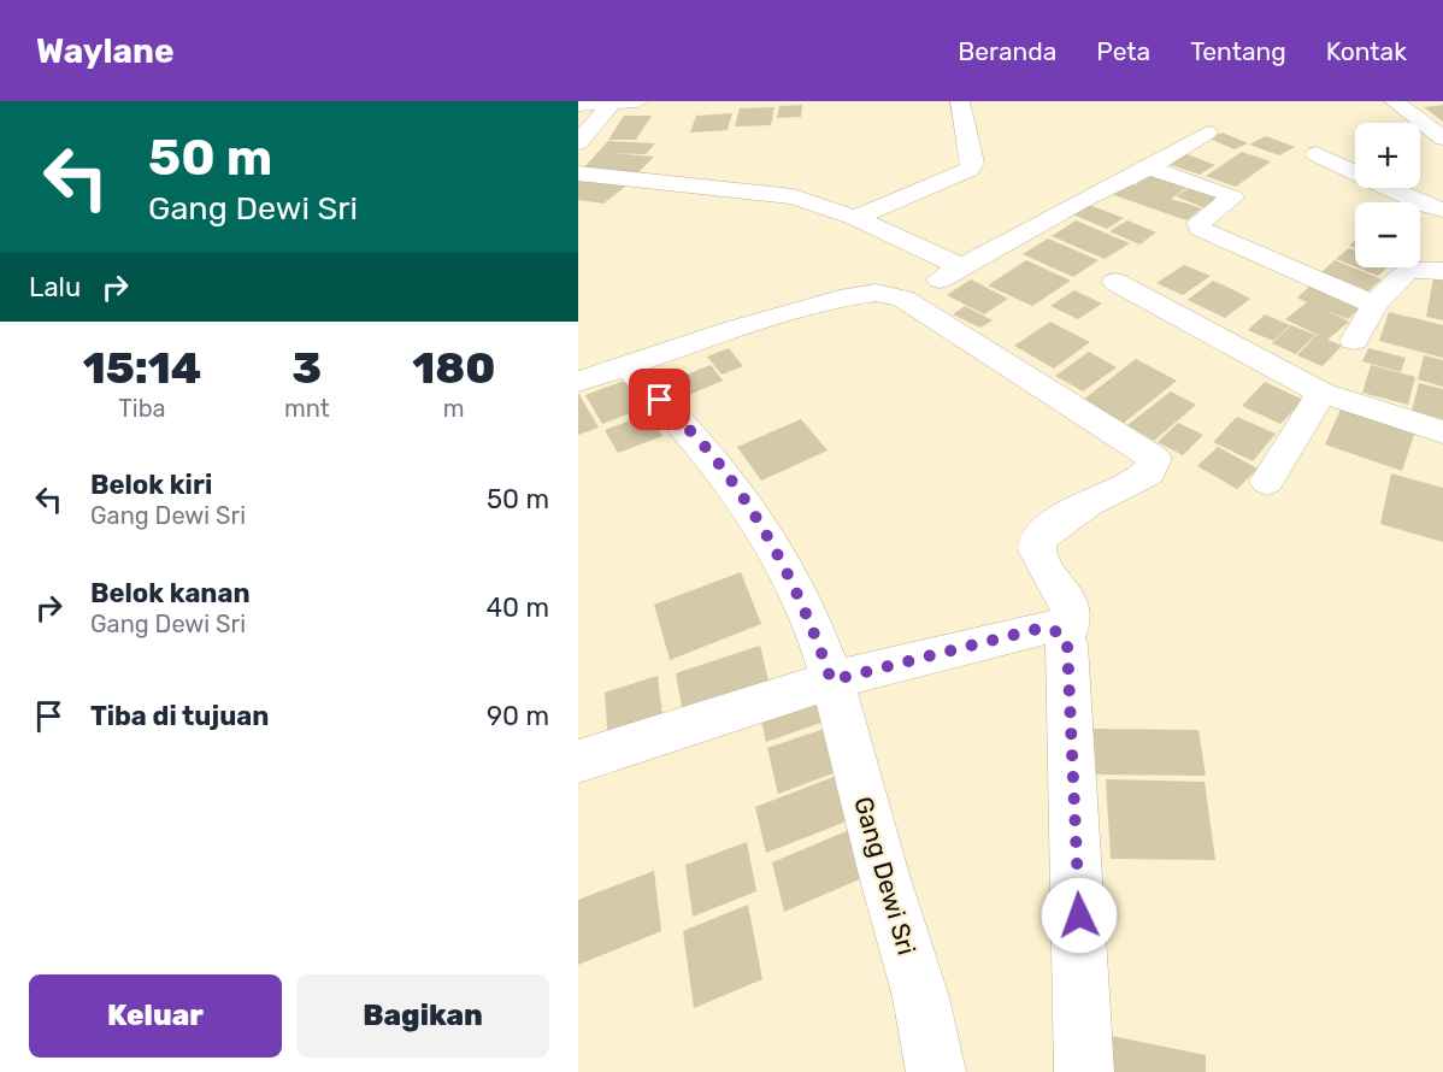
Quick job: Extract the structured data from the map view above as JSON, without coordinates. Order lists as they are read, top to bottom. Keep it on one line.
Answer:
{"streets":{"street":["Gang Dewi Sri"]},"page":{"header":"Waylane","nav":["Beranda","Peta","Tentang","Kontak"],"turn":["50 m","Gang Dewi Sri"],"map_buttons":["+","−"],"then":"Lalu","eta":["15:14","Tiba","3","mnt","180","m"],"list":[{"name":"Belok kiri","note":"Gang Dewi Sri","value":"50 m"},{"name":"Belok kanan","note":"Gang Dewi Sri","value":"40 m"},{"name":"Tiba di tujuan","value":"90 m"}],"buttons":["Keluar","Bagikan"]}}
